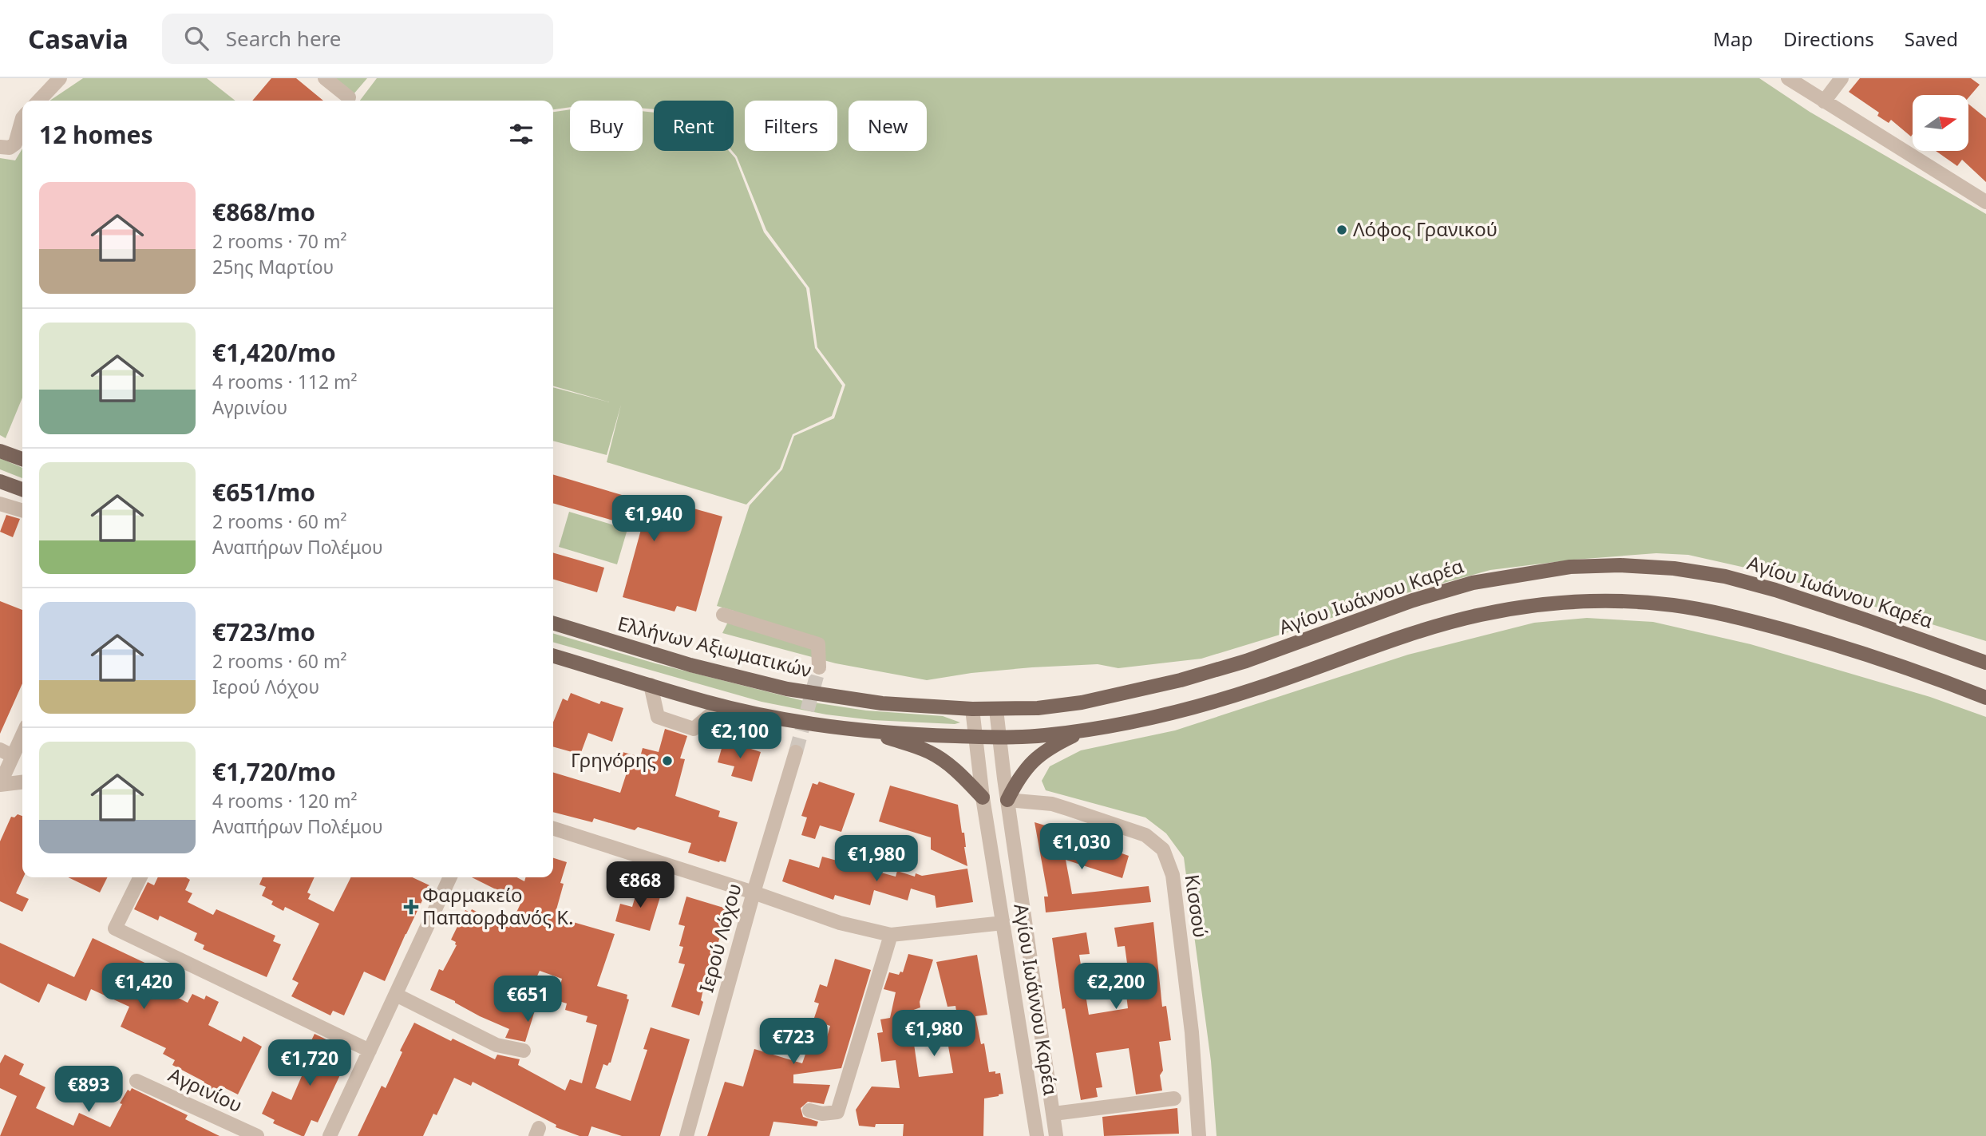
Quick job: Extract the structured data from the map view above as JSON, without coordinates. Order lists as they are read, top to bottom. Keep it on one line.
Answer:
{"streets":{"main road":["Αγίου Ιωάννου Καρέα","Ελλήνων Αξιωματικών"],"street":["Κισσού","Ιερού Λόχου","Αγρινίου"]},"crossings":[["Αγίου Ιωάννου Καρέα","Ελλήνων Αξιωματικών"],["Αγίου Ιωάννου Καρέα","Κισσού"]],"places":{"other":["Λόφος Γρανικού","Γρηγόρης"],"health":["Φαρμακείο Παπαορφανός Κ."]},"north":"right","page":{"header":"Casavia","search":"Search here","nav":["Map","Directions","Saved"],"chip":["Buy","Rent","Filters","New"],"heading":"12 homes","list":[{"name":"€868/mo","note":"2 rooms · 70 m² · 25ης Μαρτίου"},{"name":"€1,420/mo","note":"4 rooms · 112 m² · Αγρινίου"},{"name":"€651/mo","note":"2 rooms · 60 m² · Αναπήρων Πολέμου"},{"name":"€723/mo","note":"2 rooms · 60 m² · Ιερού Λόχου"},{"name":"€1,720/mo","note":"4 rooms · 120 m² · Αναπήρων Πολέμου"}],"price":["€1,940","€2,100","€1,030","€1,980","€868","€1,420","€2,200","€651","€1,980","€723","€1,720","€893"]}}
